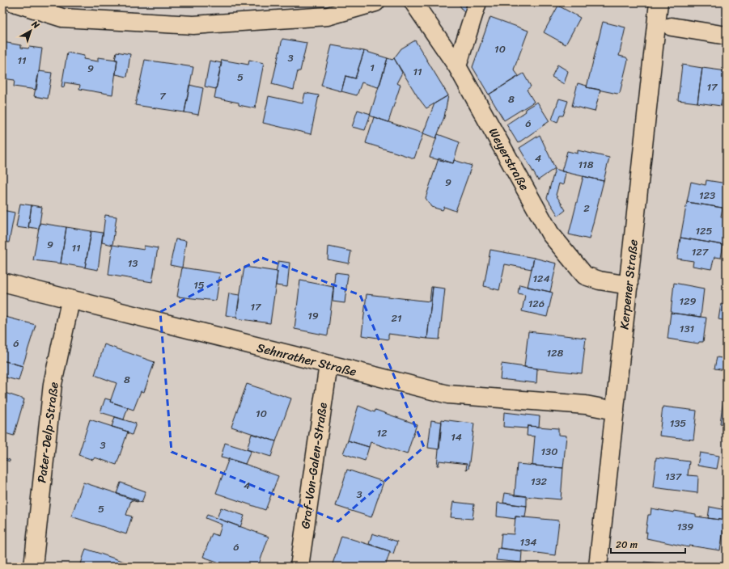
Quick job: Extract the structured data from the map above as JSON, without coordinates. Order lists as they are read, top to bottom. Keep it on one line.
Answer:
{"streets":{"street":["Weyerstraße","Kerpener Straße","Sehnrather Straße","Pater-Delp-Straße","Graf-Von-Galen-Straße"]},"crossings":[["Weyerstraße","Kerpener Straße"],["Kerpener Straße","Sehnrather Straße"],["Sehnrather Straße","Pater-Delp-Straße"],["Sehnrather Straße","Graf-Von-Galen-Straße"]],"house_numbers":["10","3","11","1","9","11","5","17","7","8","6","4","118","9","123","2","125","9","11","127","13","124","15","129","126","17","19","21","131","6","128","8","10","135","12","14","3","130","137","132","4","3","5","139","134","6"],"scale_bar":"20 m","north":"top right"}
